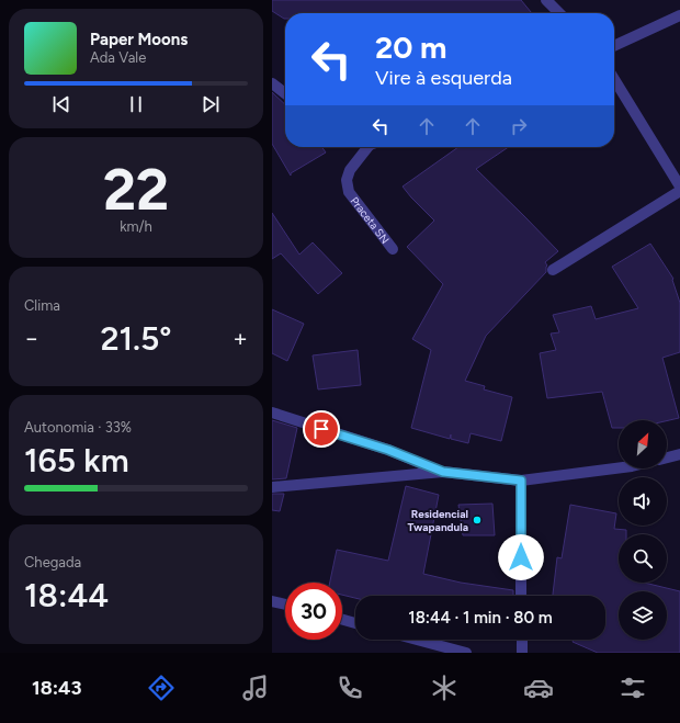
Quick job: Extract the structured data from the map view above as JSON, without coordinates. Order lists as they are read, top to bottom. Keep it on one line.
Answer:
{"streets":{"street":["Praceta SN"]},"places":["Residencial Twapandula"],"north":"top right","page":{"turn":["20 m","Vire à esquerda"],"song":["Paper Moons","Ada Vale"],"tile":[["22","km/h"],"Clima",["Autonomia · 33%","165 km"],["Chegada","18:44"]],"heat":["−","21.5°","+"],"limit":"30","trip":"18:44 · 1 min · 80 m","tabs":"18:43"}}
